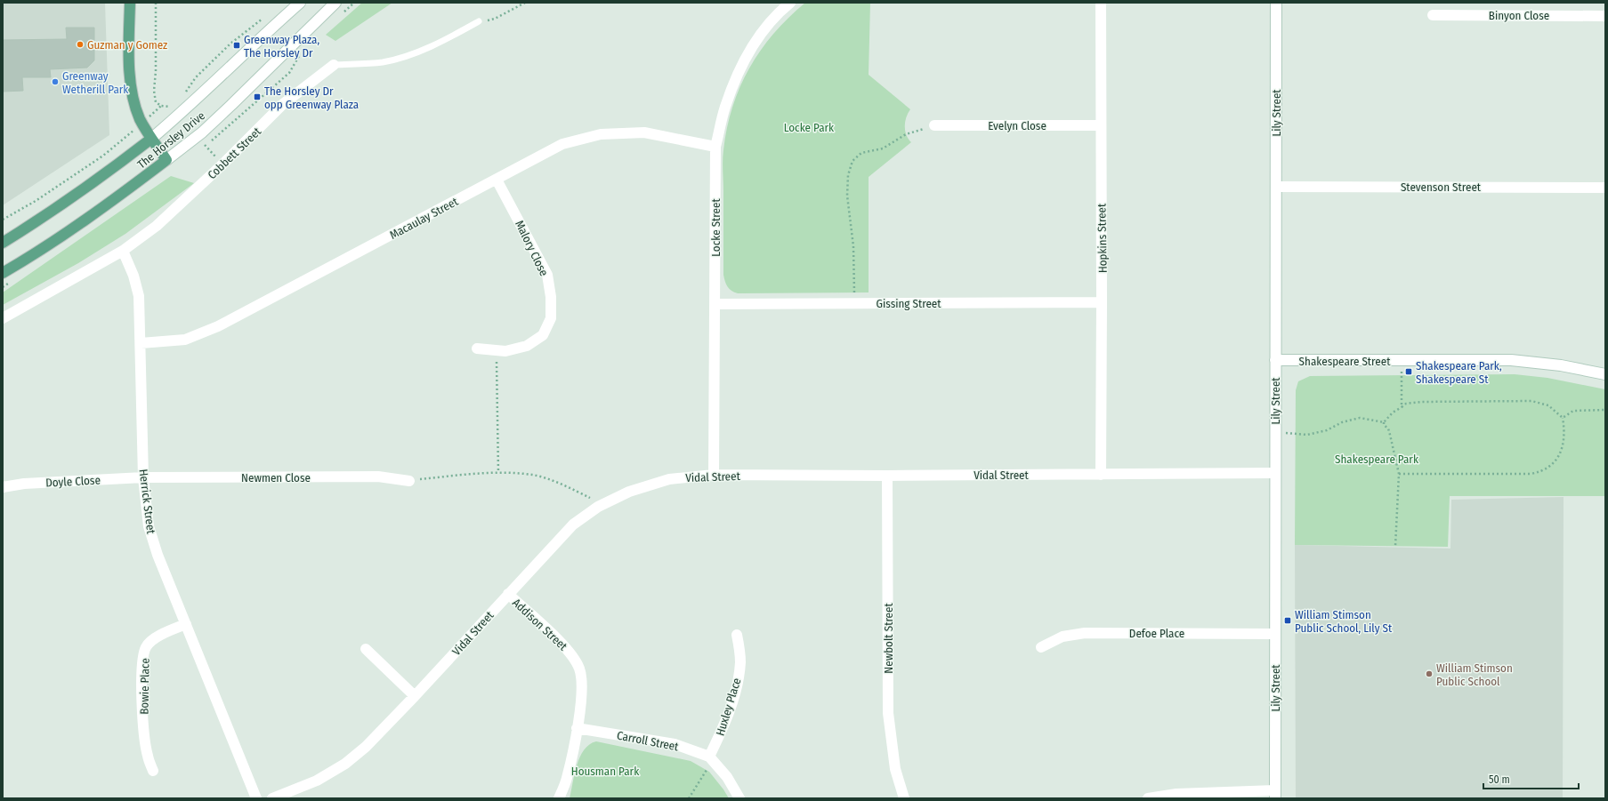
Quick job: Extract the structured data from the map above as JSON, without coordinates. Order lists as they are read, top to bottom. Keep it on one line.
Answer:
{"streets":{"main road":["The Horsley Drive"],"street":["Binyon Close","Lily Street","Evelyn Close","Cobbett Street","Stevenson Street","Macaulay Street","Locke Street","Hopkins Street","Malory Close","Gissing Street","Shakespeare Street","Vidal Street","Newmen Close","Doyle Close","Herrick Street","Addison Street","Defoe Place","Newbolt Street","Bowie Place","Huxley Place","Carroll Street"]},"crossings":[["Lily Street","Stevenson Street"],["Lily Street","Shakespeare Street"],["Lily Street","Vidal Street"],["Lily Street","Defoe Place"],["Evelyn Close","Hopkins Street"],["Cobbett Street","Herrick Street"],["Macaulay Street","Locke Street"],["Macaulay Street","Malory Close"],["Macaulay Street","Herrick Street"],["Locke Street","Gissing Street"],["Locke Street","Vidal Street"],["Hopkins Street","Gissing Street"],["Hopkins Street","Vidal Street"],["Vidal Street","Addison Street"],["Vidal Street","Newbolt Street"],["Newmen Close","Doyle Close"],["Newmen Close","Herrick Street"],["Doyle Close","Herrick Street"],["Herrick Street","Bowie Place"],["Addison Street","Carroll Street"],["Huxley Place","Carroll Street"]],"parks":["Locke Park","Shakespeare Park","Housman Park"],"places":{"other":["Guzman y Gomez","Greenway Wetherill Park","William Stimson Public School"],"transit":["Greenway Plaza, The Horsley Dr","The Horsley Dr opp Greenway Plaza","Shakespeare Park, Shakespeare St","William Stimson Public School, Lily St"]},"scale_bar":"50 m"}
